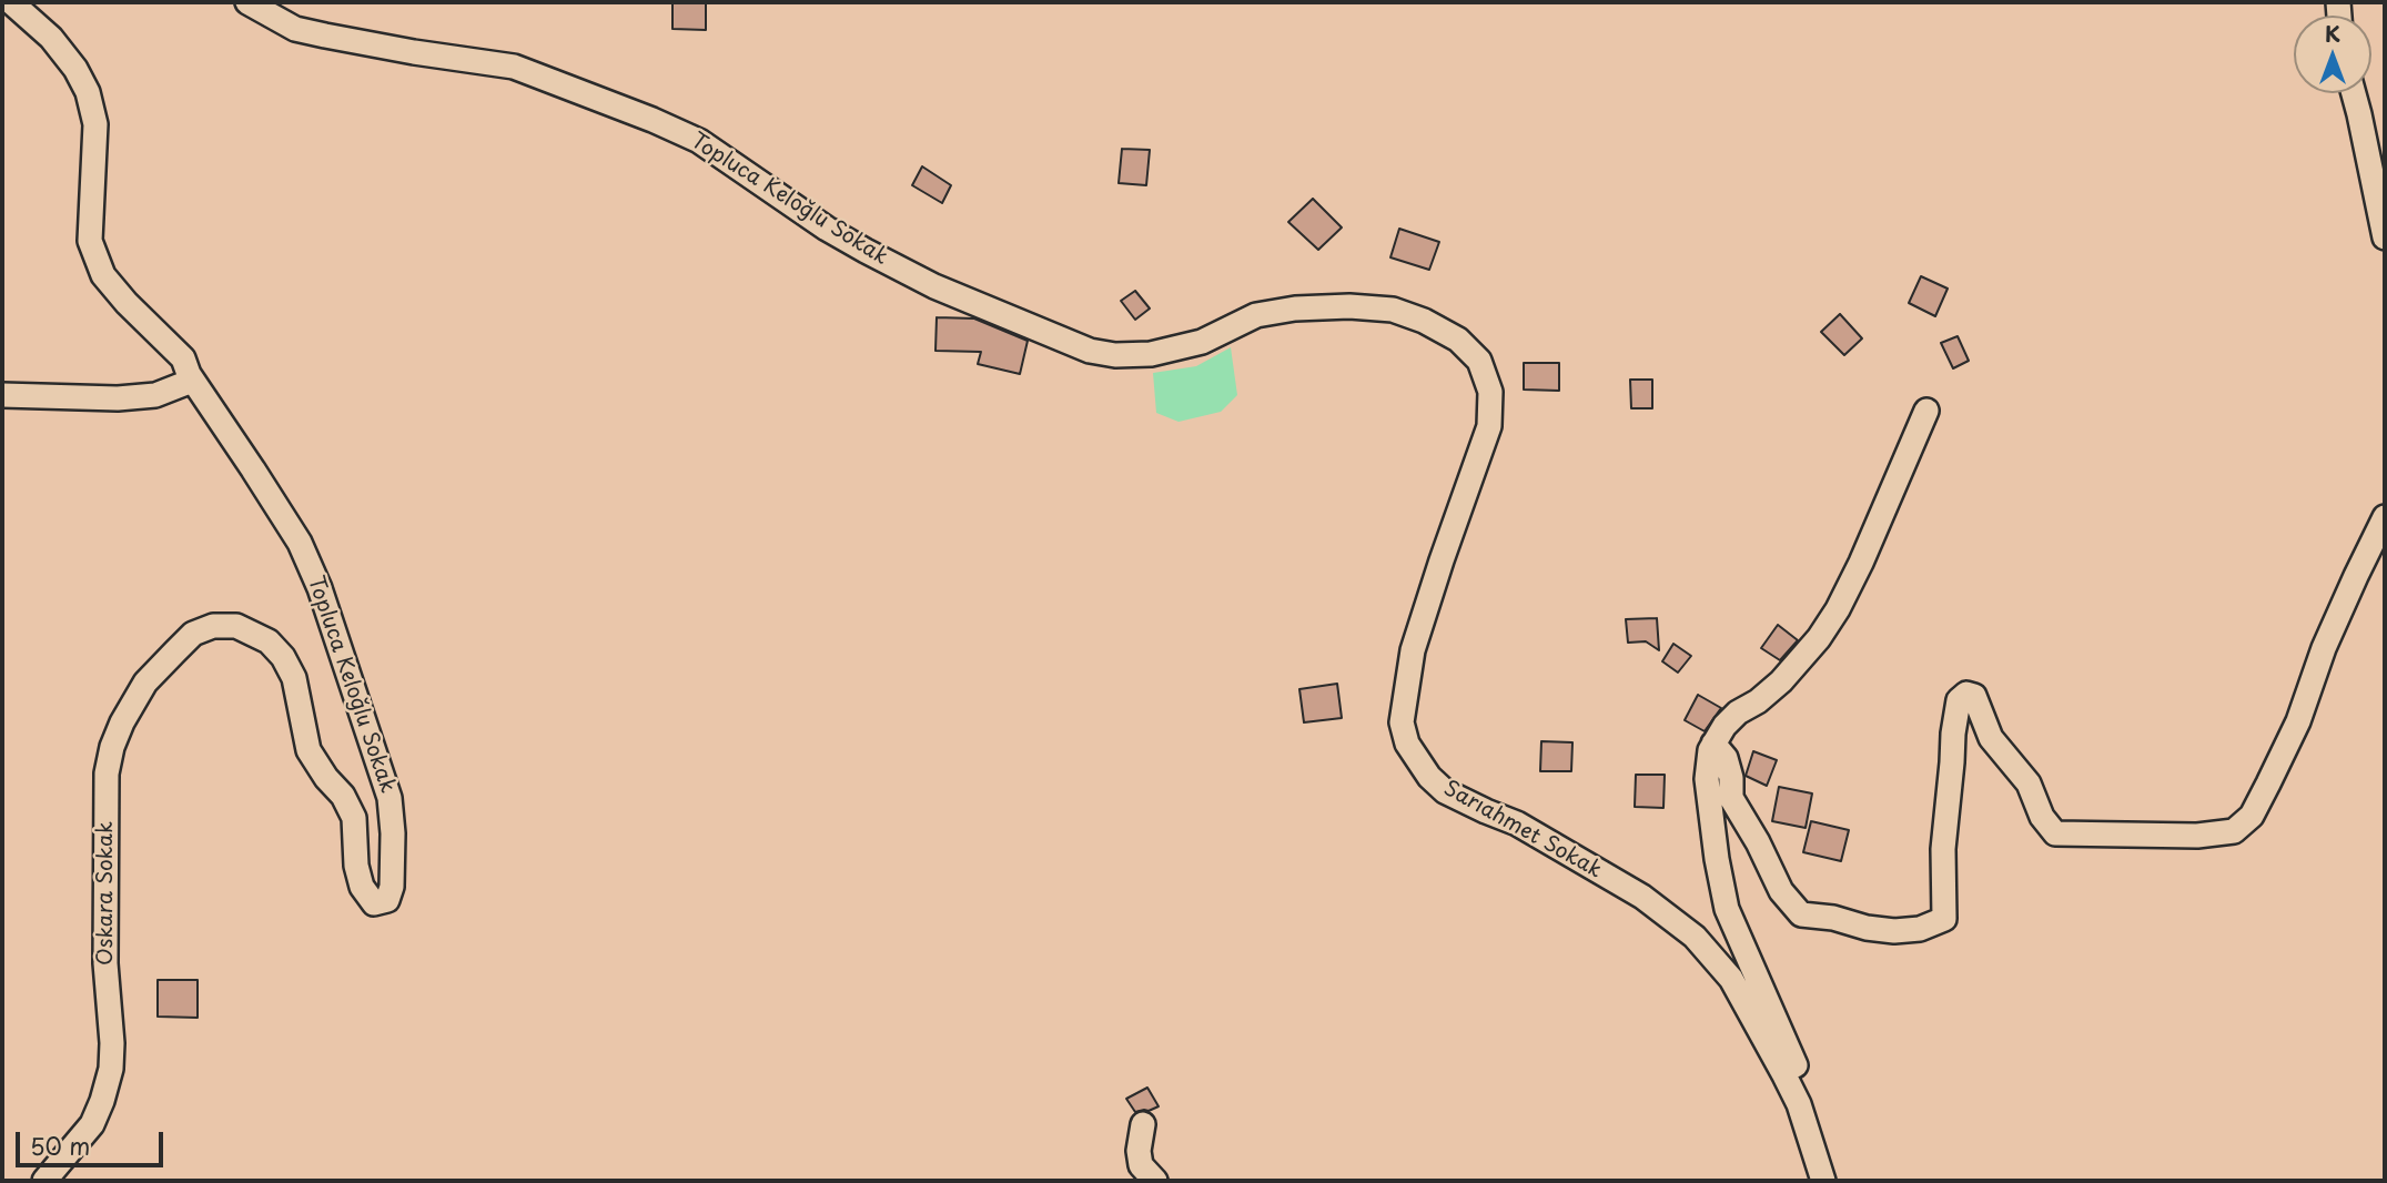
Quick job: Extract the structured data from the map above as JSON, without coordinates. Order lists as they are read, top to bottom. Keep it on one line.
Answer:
{"streets":{"street":["Topluca Keloğlu Sokak","Sarıahmet Sokak","Oskara Sokak"]},"crossings":[["Topluca Keloğlu Sokak","Sarıahmet Sokak"],["Topluca Keloğlu Sokak","Oskara Sokak"]],"scale_bar":"50 m","north":"top"}
